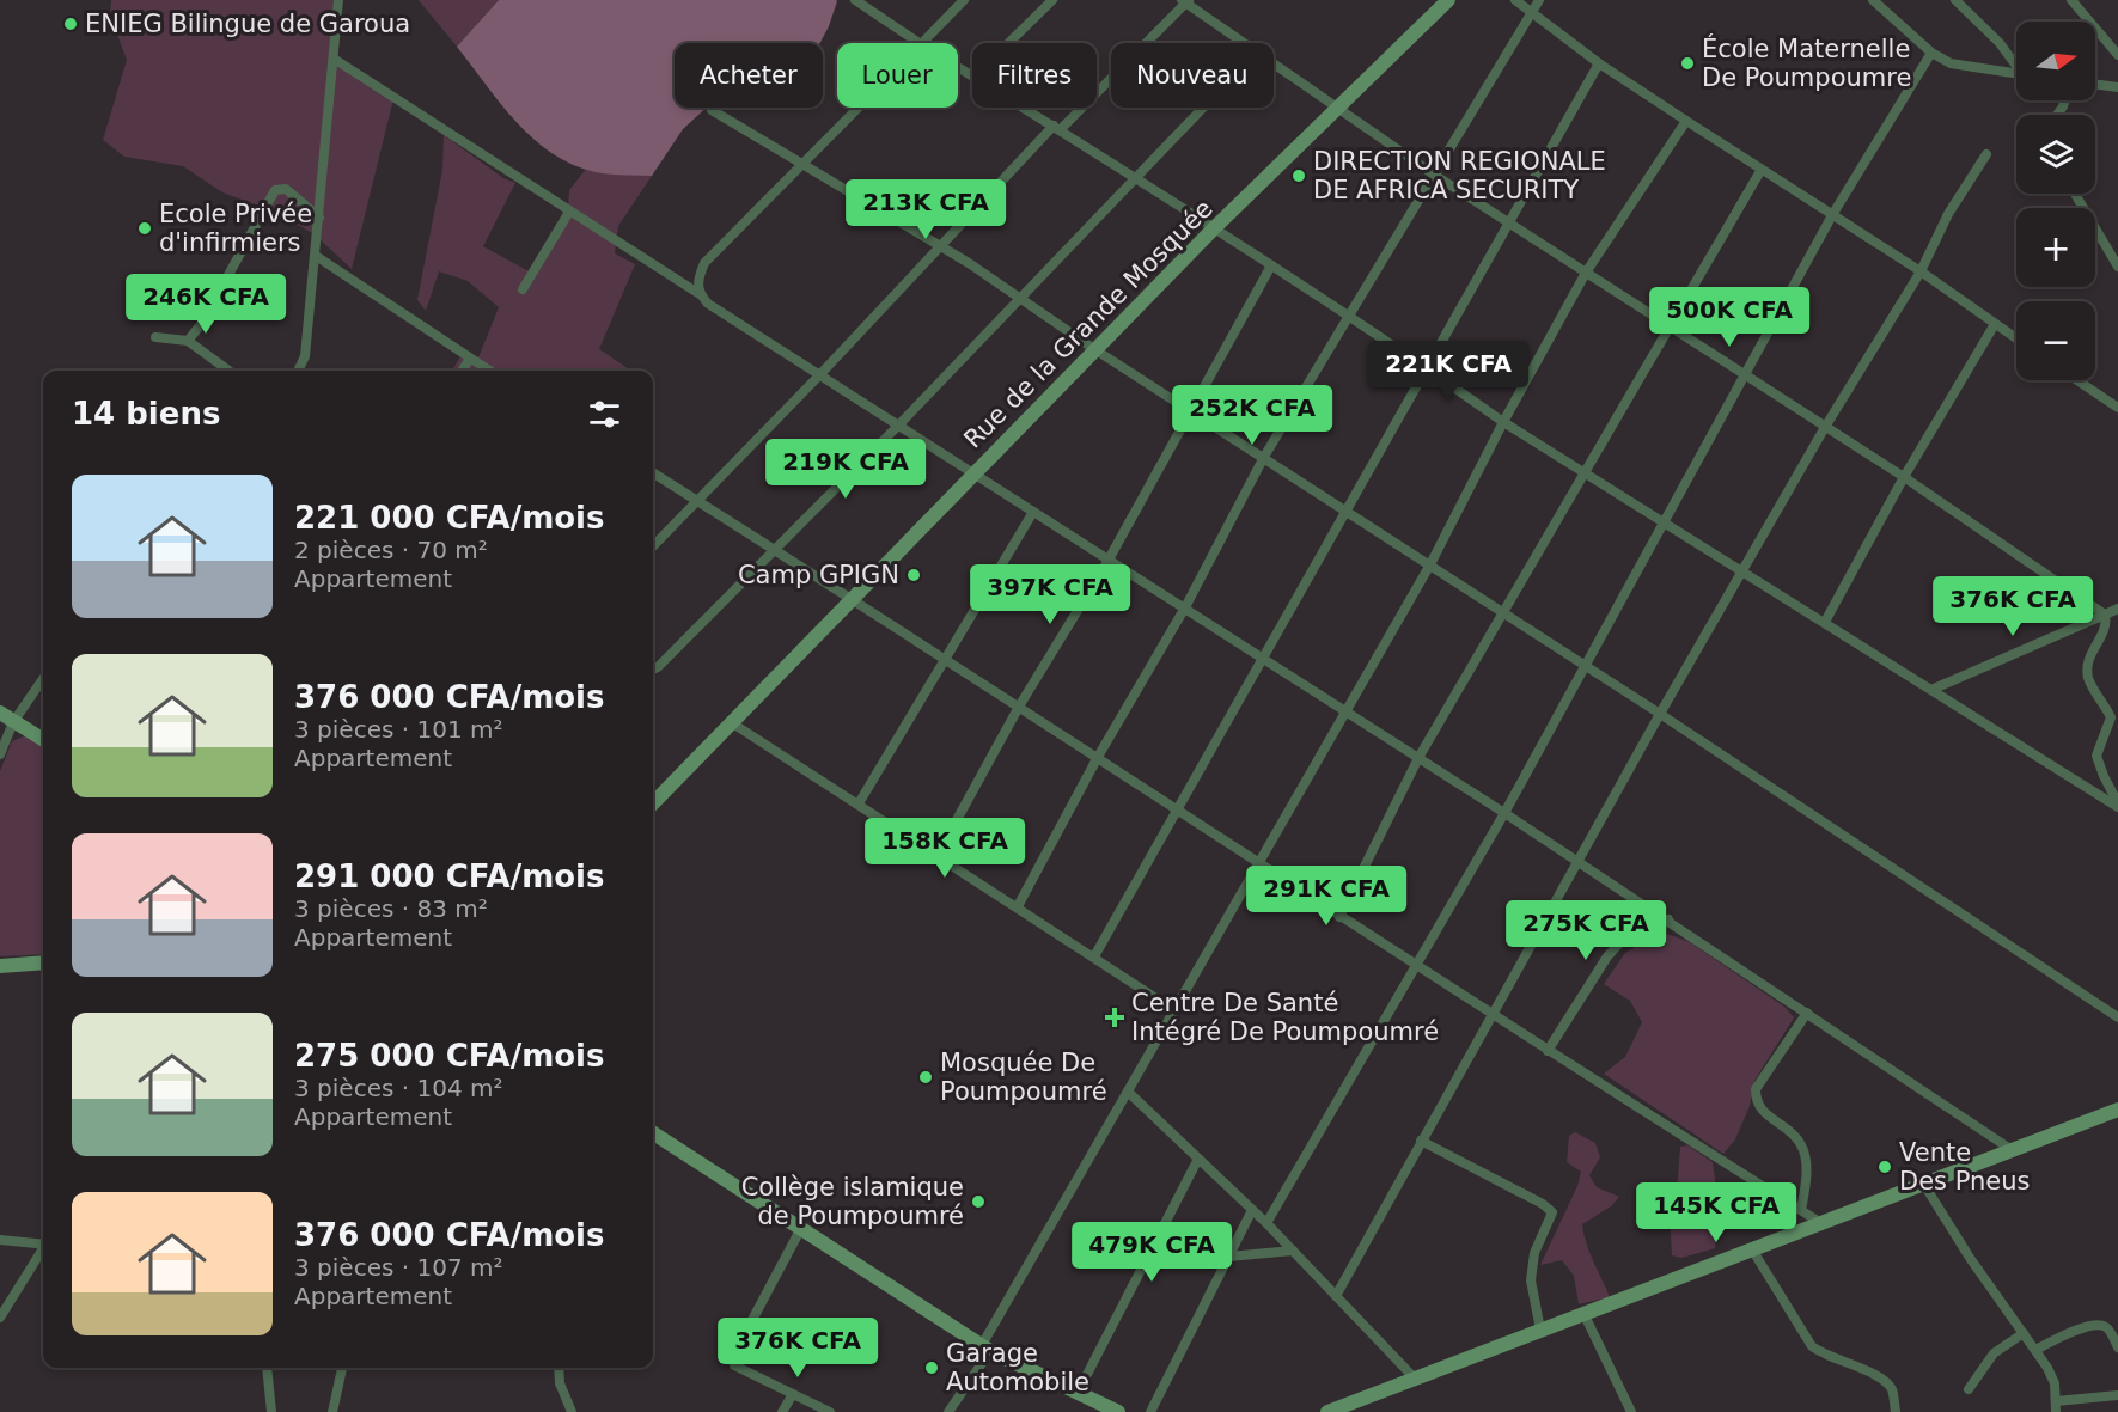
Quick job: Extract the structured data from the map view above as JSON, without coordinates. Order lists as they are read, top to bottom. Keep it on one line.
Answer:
{"streets":{"street":["Rue de la Grande Mosquée"]},"places":{"other":["ENIEG Bilingue de Garoua","École Maternelle De Poumpoumre","DIRECTION REGIONALE DE AFRICA SECURITY","Ecole Privée d'infirmiers","Camp GPIGN","Mosquée De Poumpoumré","Vente Des Pneus","Collège islamique de Poumpoumré","Garage Automobile"],"health":["Centre De Santé Intégré De Poumpoumré"]},"north":"right","page":{"map_buttons":["+","−"],"chip":["Acheter","Louer","Filtres","Nouveau"],"price":["213K CFA","246K CFA","500K CFA","221K CFA","252K CFA","219K CFA","397K CFA","376K CFA","158K CFA","291K CFA","275K CFA","145K CFA","479K CFA","376K CFA"],"heading":"14 biens","list":[{"name":"221 000 CFA/mois","note":"2 pièces · 70 m² · Appartement"},{"name":"376 000 CFA/mois","note":"3 pièces · 101 m² · Appartement"},{"name":"291 000 CFA/mois","note":"3 pièces · 83 m² · Appartement"},{"name":"275 000 CFA/mois","note":"3 pièces · 104 m² · Appartement"},{"name":"376 000 CFA/mois","note":"3 pièces · 107 m² · Appartement"}]}}
